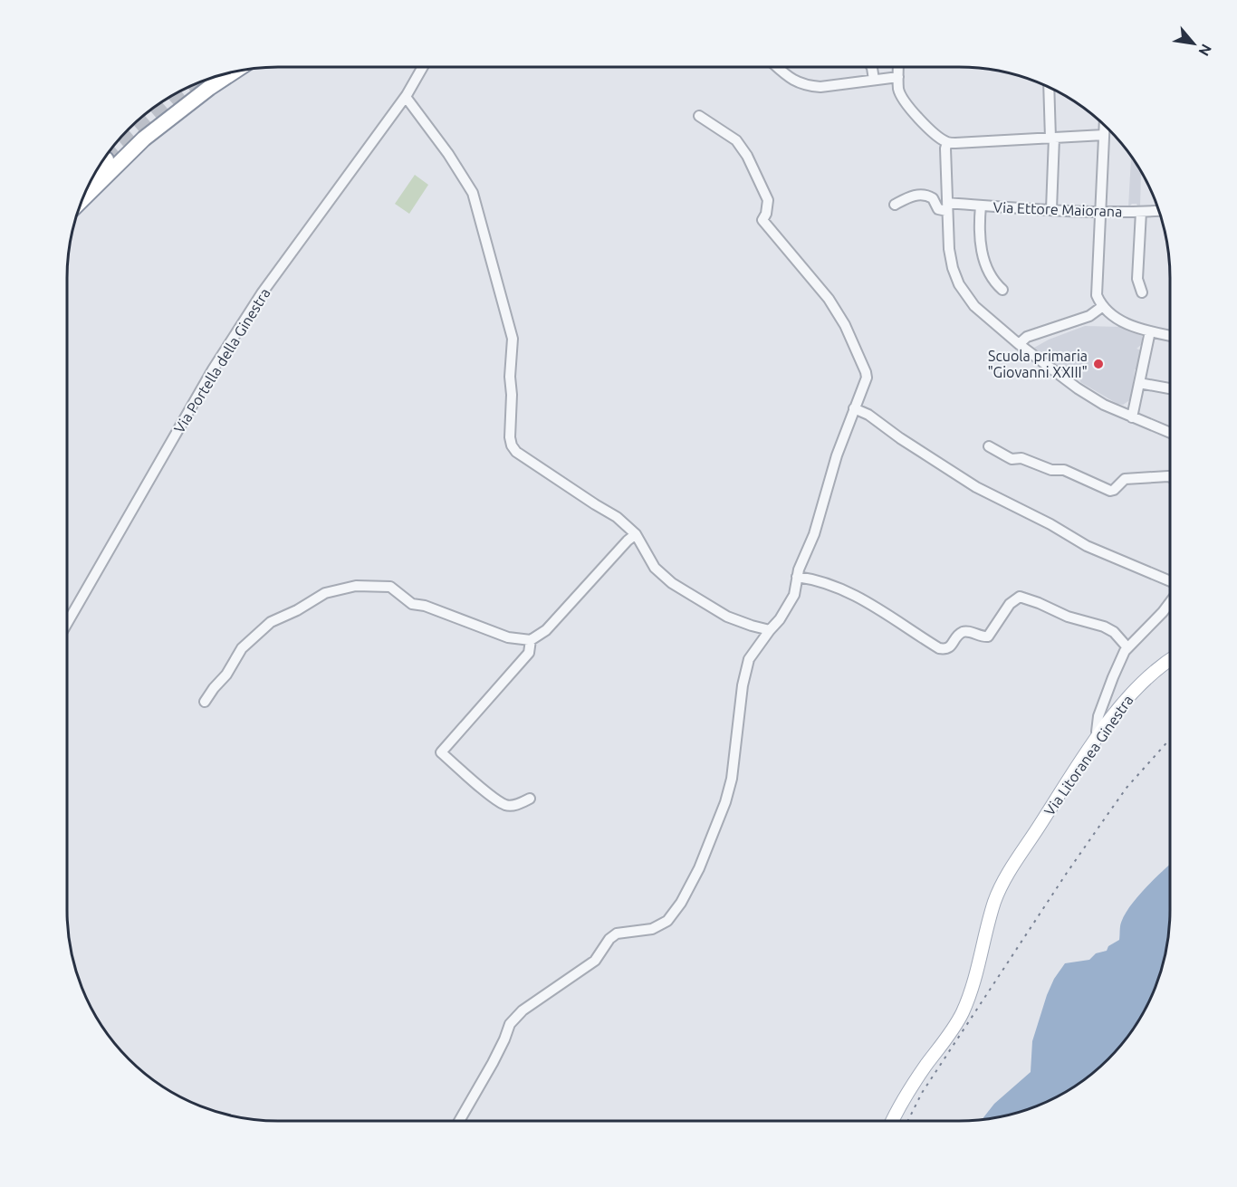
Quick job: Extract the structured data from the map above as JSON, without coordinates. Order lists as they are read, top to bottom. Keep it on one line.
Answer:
{"streets":{"main road":["Via Litoranea Ginestra"],"street":["Via Ettore Maiorana","Via Portella della Ginestra"]},"places":["Scuola primaria \"Giovanni XXIII\""],"north":"bottom right"}
